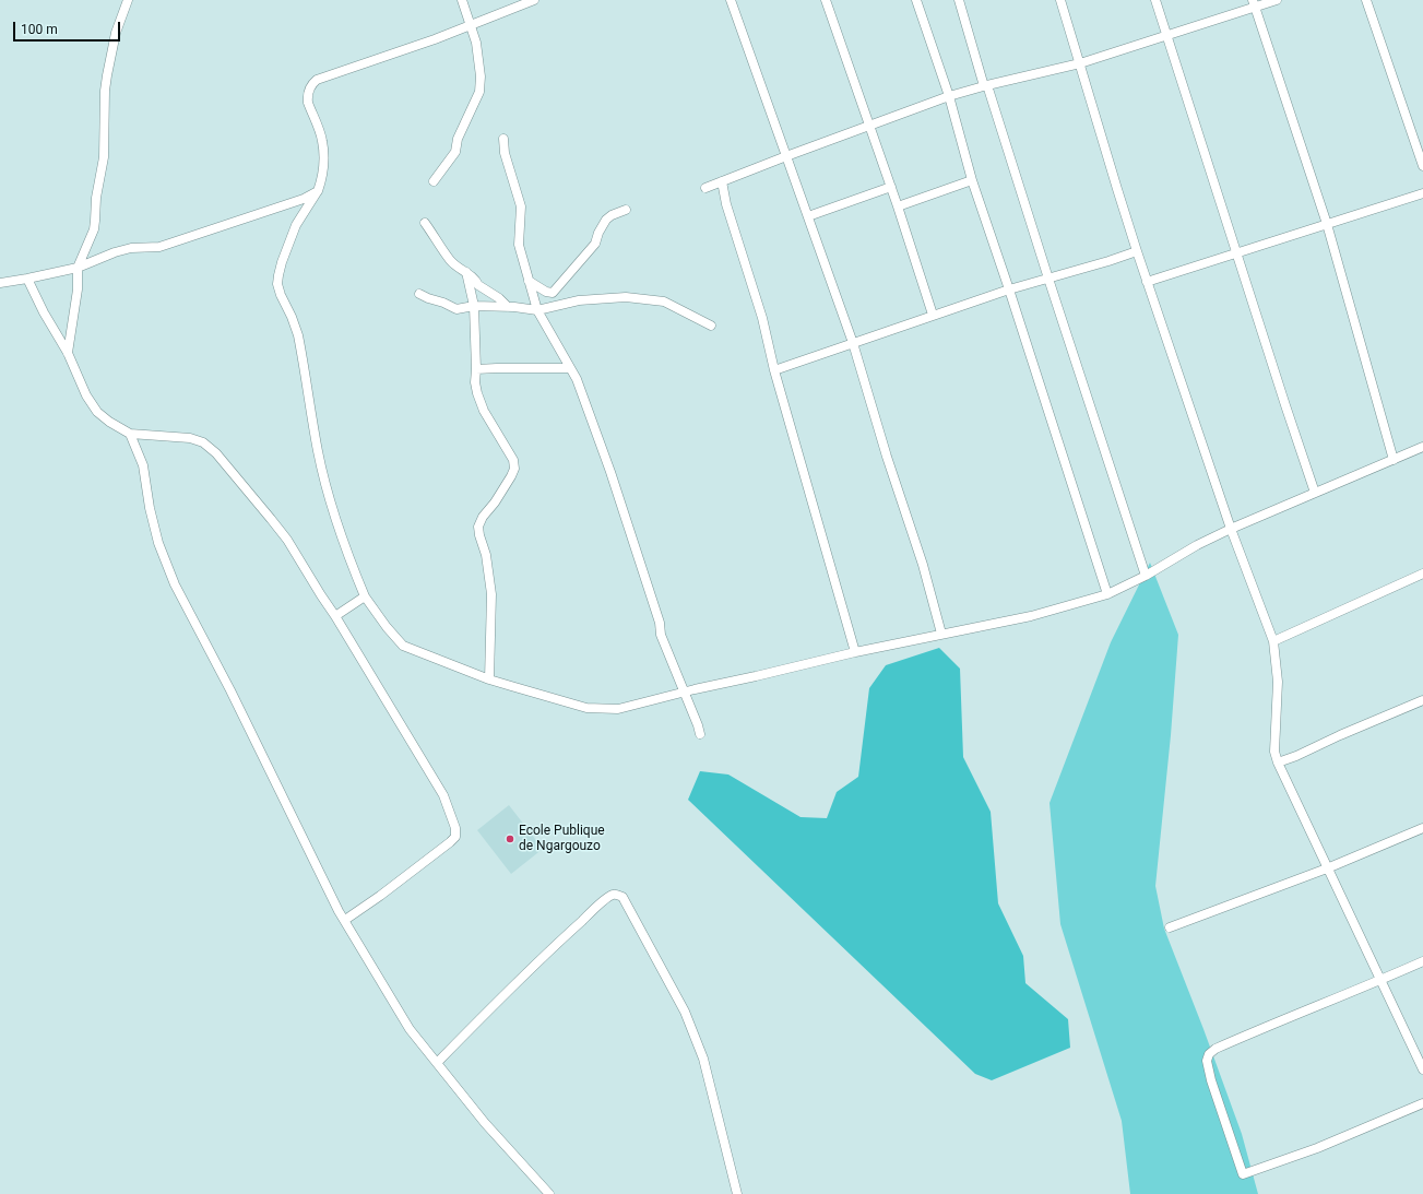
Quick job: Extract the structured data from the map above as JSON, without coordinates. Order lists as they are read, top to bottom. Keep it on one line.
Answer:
{"places":["Ecole Publique de Ngargouzo"],"scale_bar":"100 m"}
